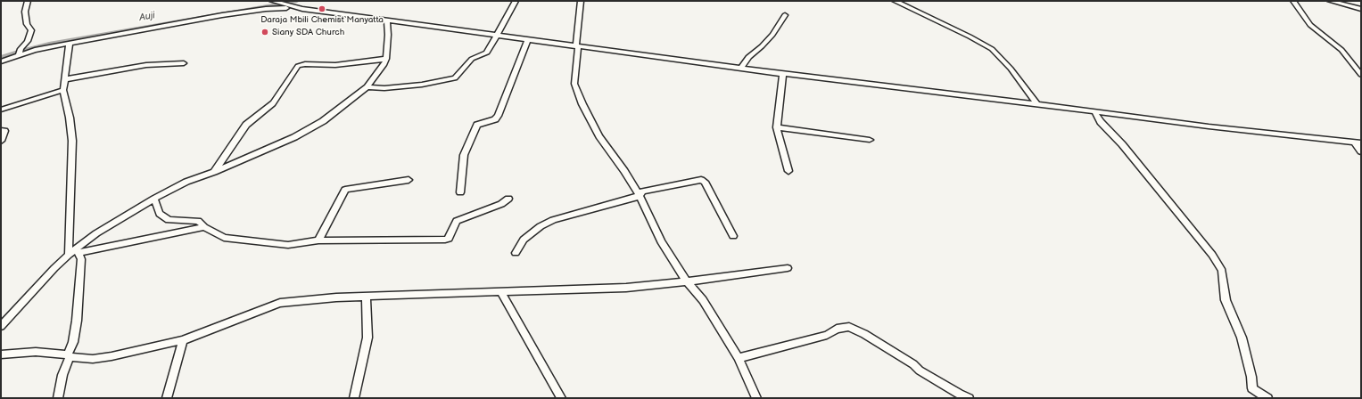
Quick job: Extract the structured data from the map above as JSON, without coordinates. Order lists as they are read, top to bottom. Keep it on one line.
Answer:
{"water":["Auji"],"places":["Daraja Mbili Chemist Manyatta","Siany SDA Church"]}
